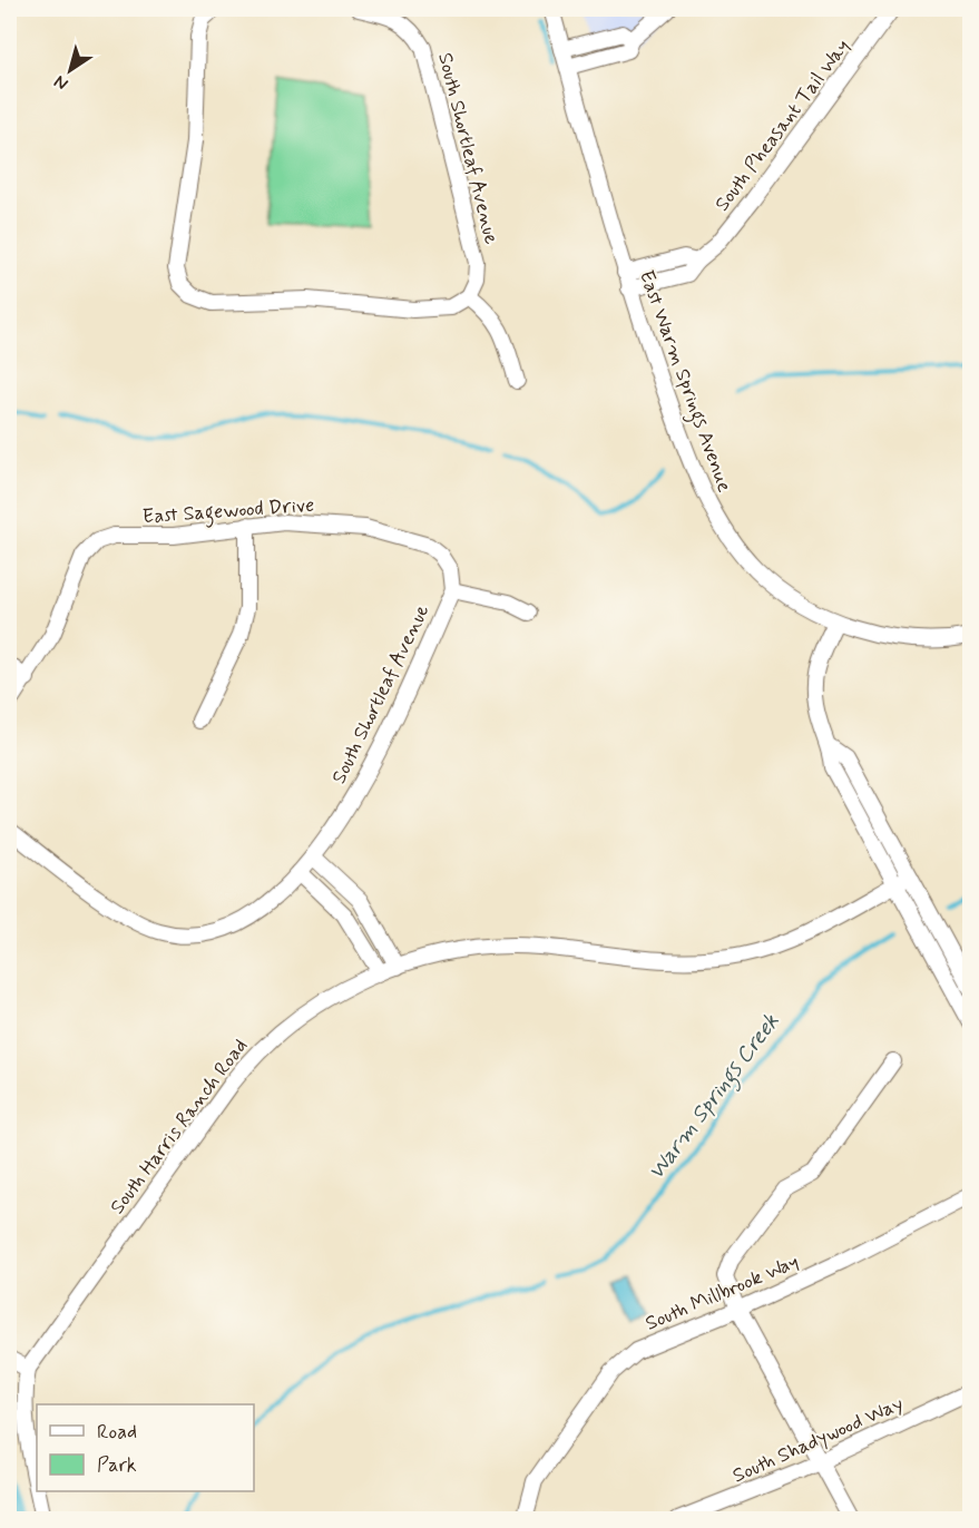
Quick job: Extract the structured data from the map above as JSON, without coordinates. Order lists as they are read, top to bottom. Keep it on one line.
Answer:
{"streets":{"street":["South Pheasant Tail Way","South Shortleaf Avenue","East Warm Springs Avenue","East Sagewood Drive","South Harris Ranch Road","South Millbrook Way","South Shadywood Way"]},"crossings":[["South Pheasant Tail Way","East Warm Springs Avenue"],["South Shortleaf Avenue","East Sagewood Drive"]],"water":["Warm Springs Creek"],"legend":["Road","Park"],"north":"bottom left"}
